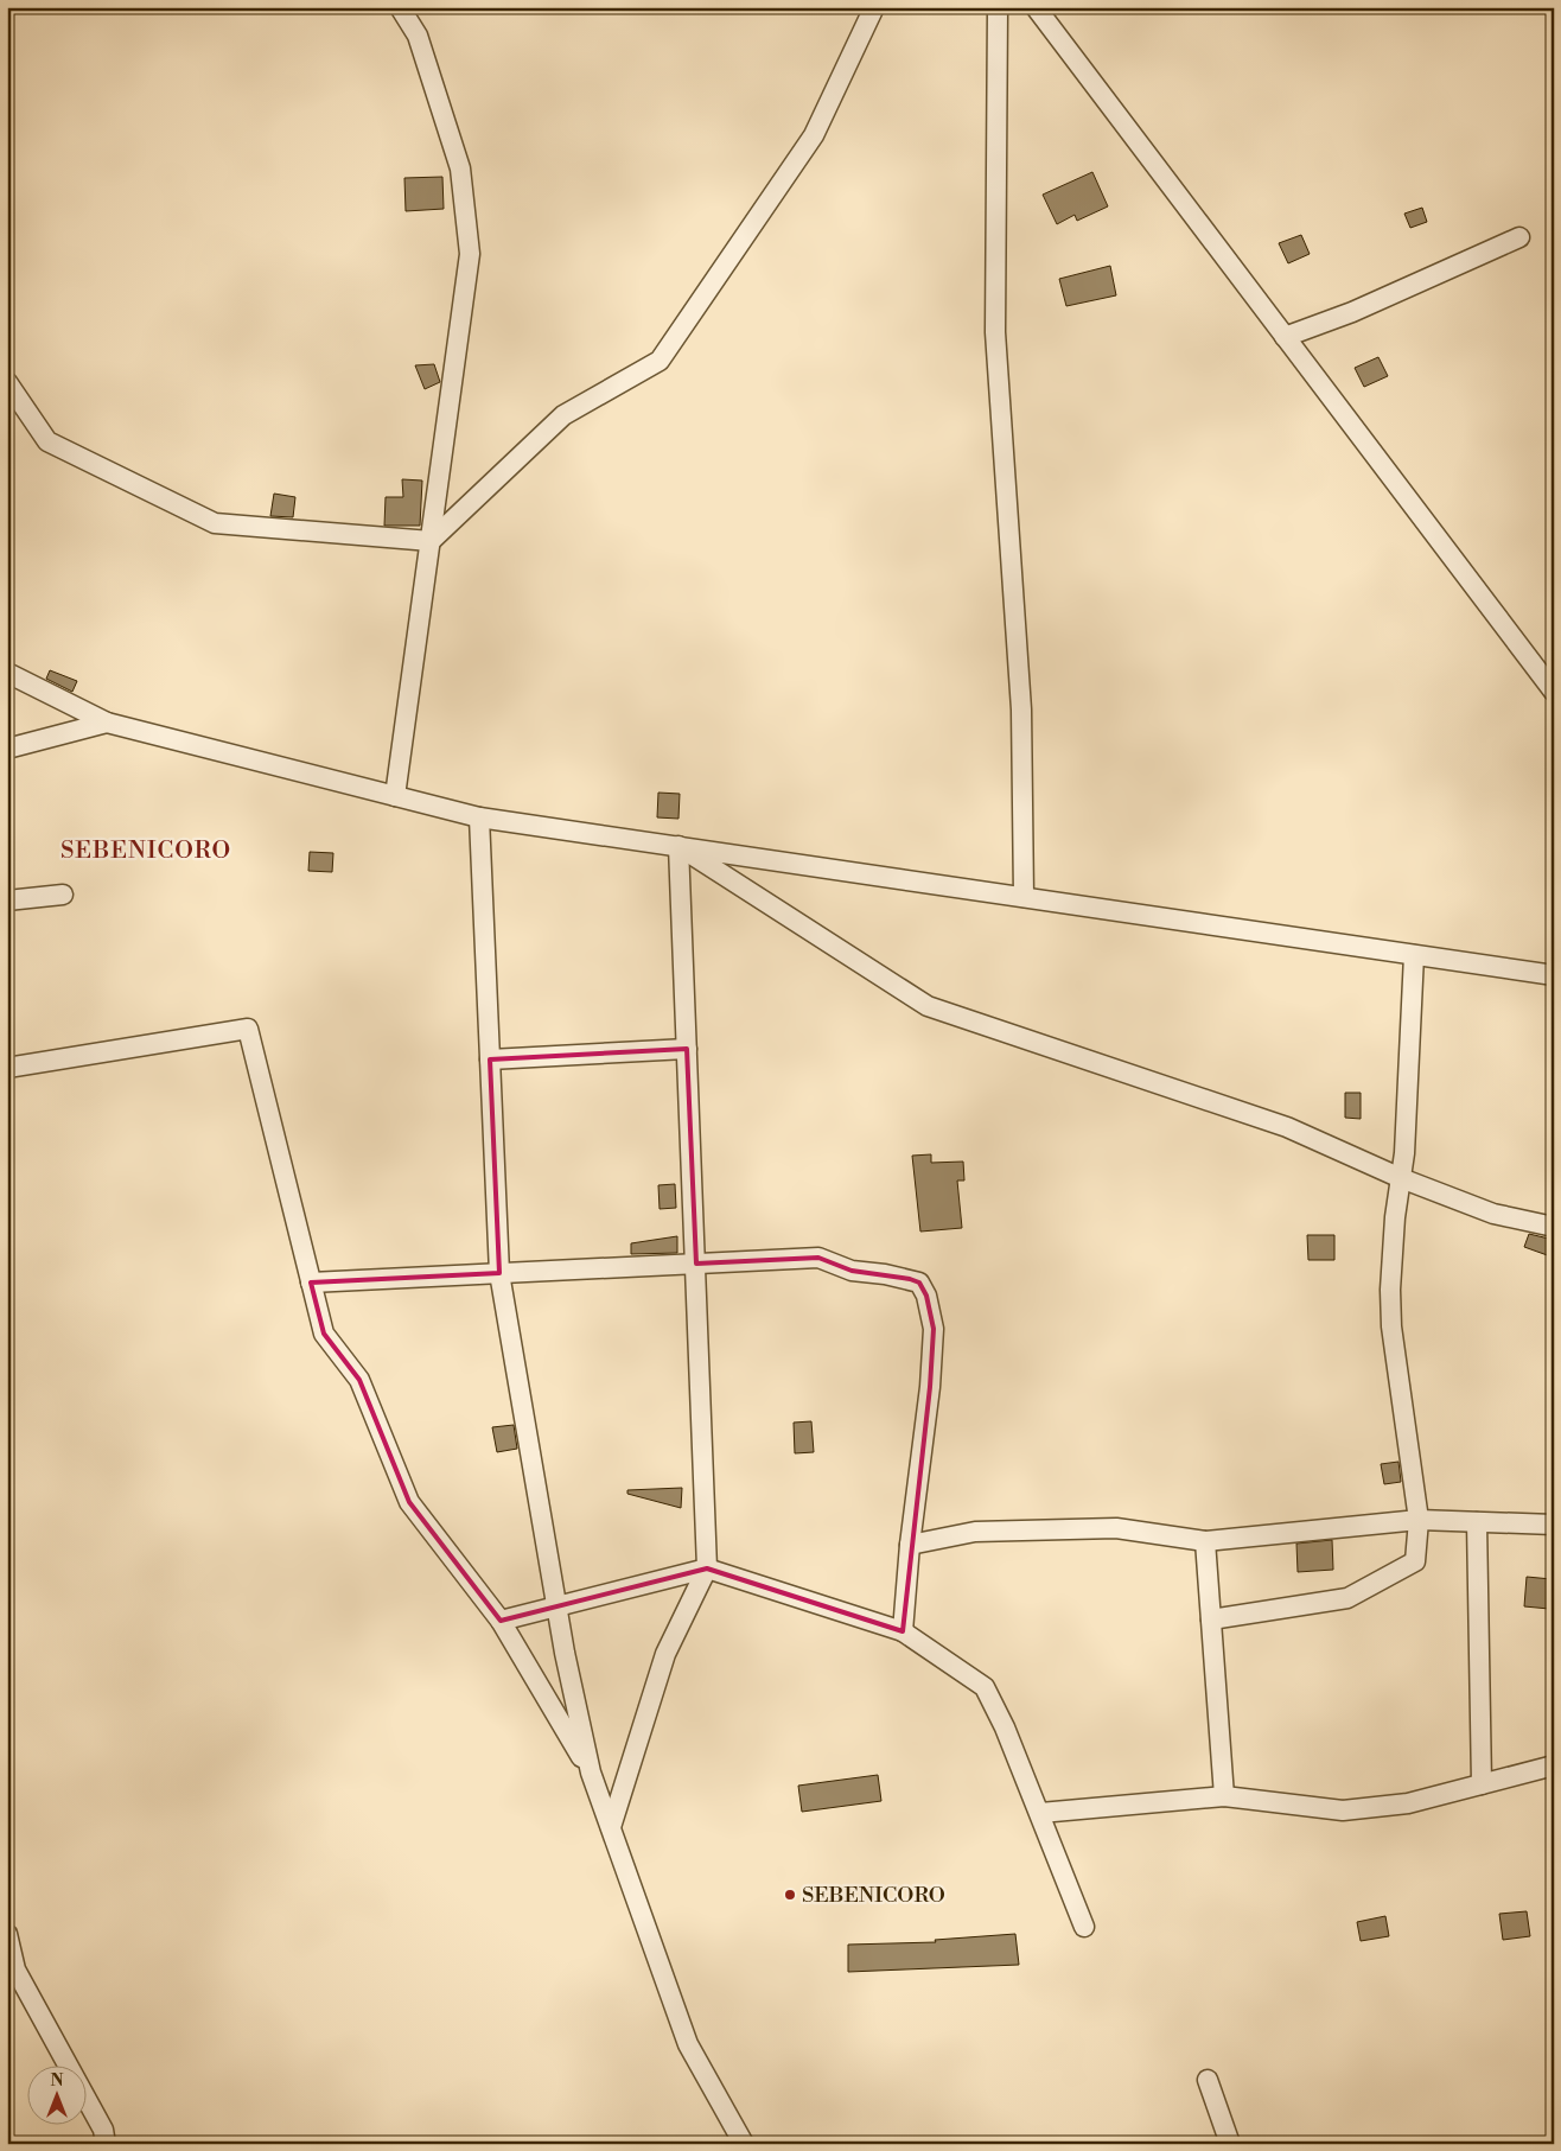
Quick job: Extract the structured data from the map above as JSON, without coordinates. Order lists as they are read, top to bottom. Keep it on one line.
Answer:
{"districts":["SEBENICORO"],"places":["SEBENICORO"],"north":"top"}
